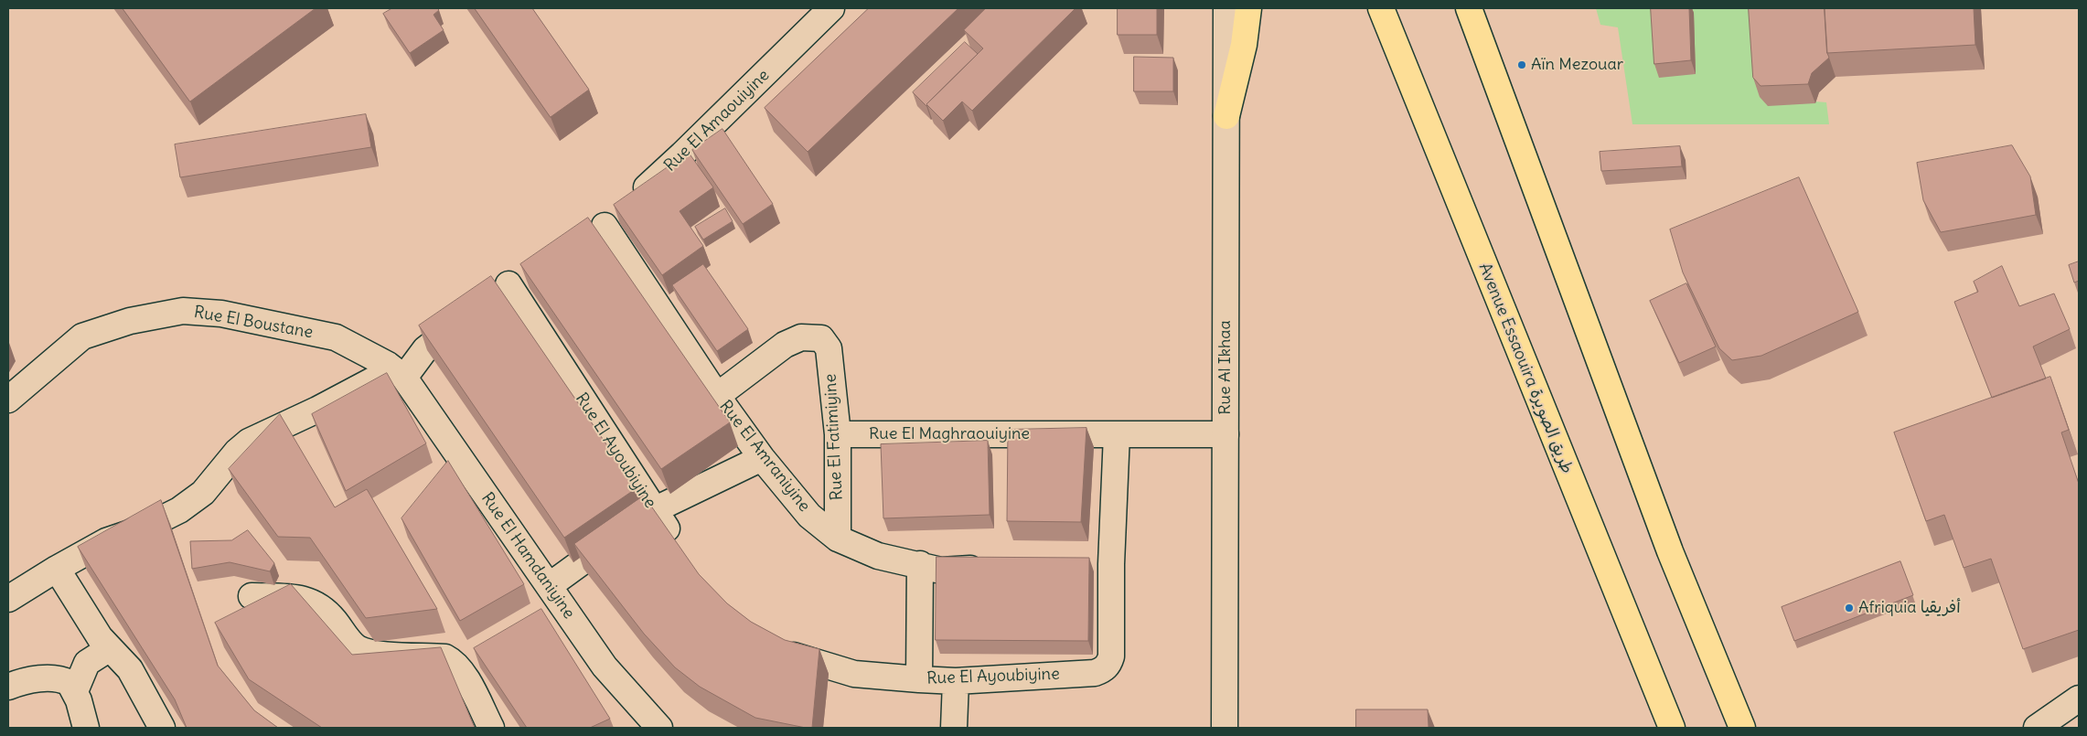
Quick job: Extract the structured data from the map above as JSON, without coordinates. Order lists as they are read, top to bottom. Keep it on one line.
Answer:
{"streets":{"main road":["Avenue Essaouira طريق الصويرة"],"street":["Rue El Amaouiyine","Rue El Boustane","Rue Al Ikhaa","Rue El Maghraouiyine","Rue El Fatimiyine","Rue El Ayoubiyine","Rue El Amraniyine","Rue El Hamdaniyine"]},"crossings":[["Rue El Amaouiyine","Rue El Amraniyine"],["Rue El Boustane","Rue El Hamdaniyine"],["Rue Al Ikhaa","Rue El Maghraouiyine"],["Rue El Maghraouiyine","Rue El Fatimiyine"],["Rue El Maghraouiyine","Rue El Ayoubiyine"],["Rue El Fatimiyine","Rue El Amraniyine"]],"places":["Aïn Mezouar","Afriquia أفريقيا"]}
